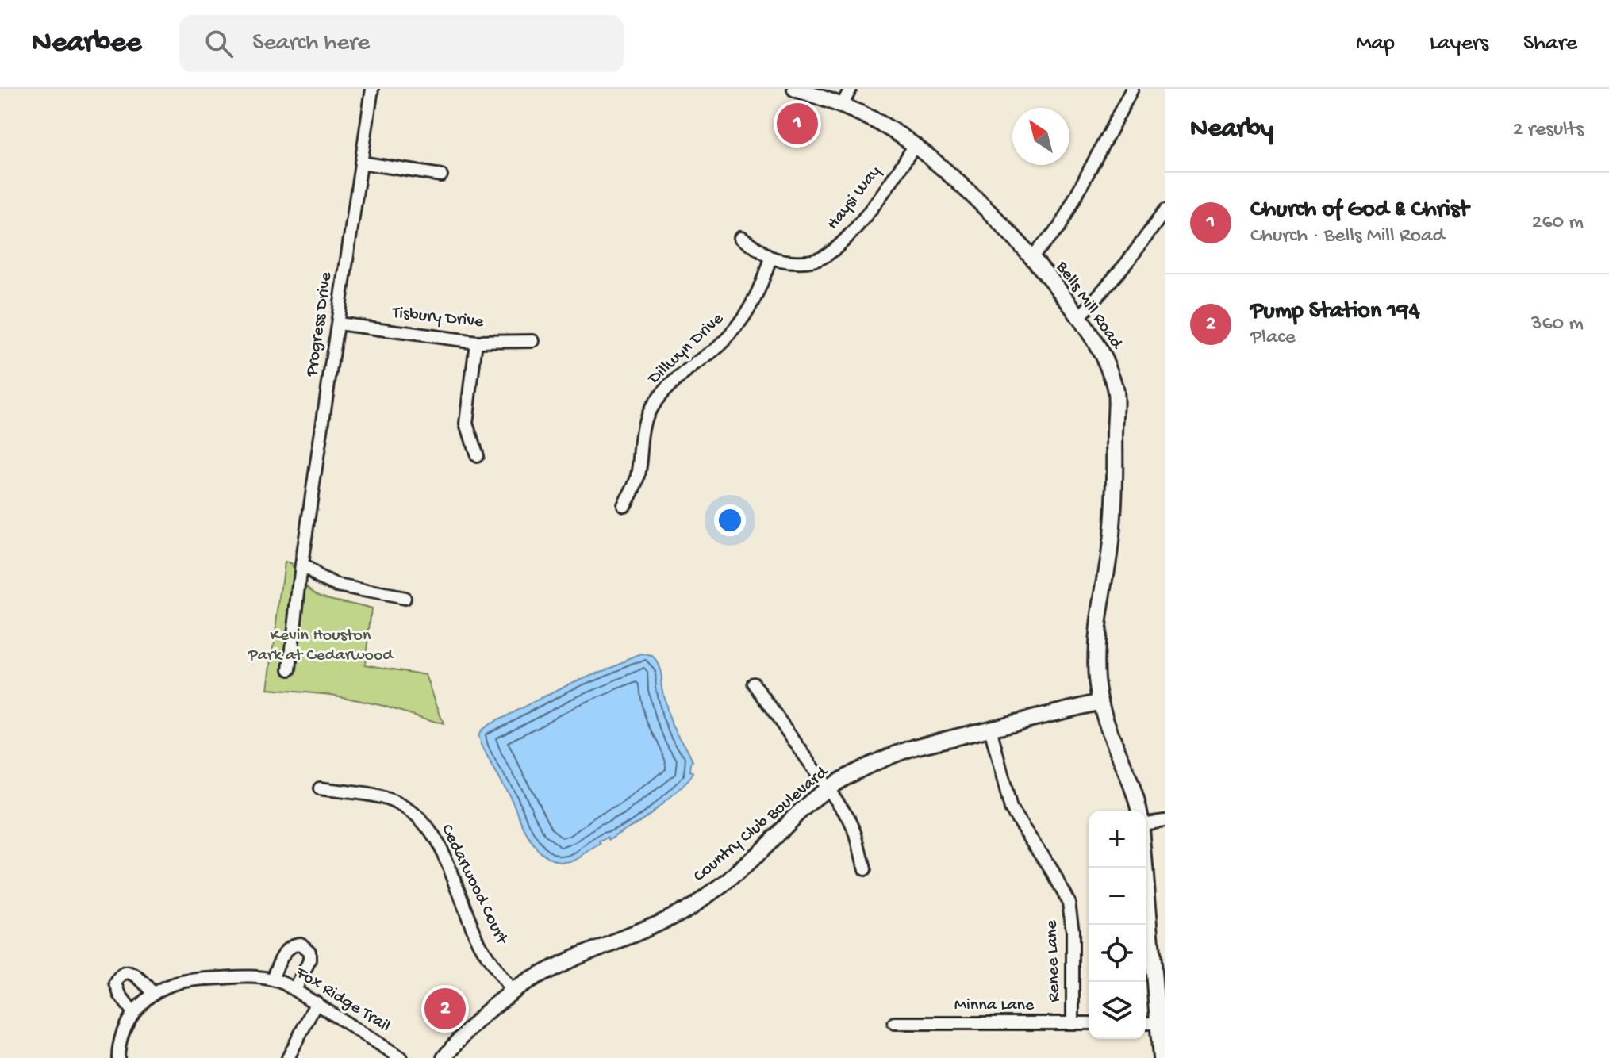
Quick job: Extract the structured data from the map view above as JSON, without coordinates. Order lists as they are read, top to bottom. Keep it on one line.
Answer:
{"streets":{"street":["Haysi Way","Bells Mill Road","Tisbury Drive","Progress Drive","Dillwyn Drive","Country Club Boulevard","Cedarwood Court","Renee Lane","Fox Ridge Trail","Minna Lane"]},"crossings":[["Haysi Way","Bells Mill Road"],["Haysi Way","Dillwyn Drive"],["Bells Mill Road","Country Club Boulevard"],["Tisbury Drive","Progress Drive"],["Country Club Boulevard","Cedarwood Court"],["Country Club Boulevard","Renee Lane"],["Renee Lane","Minna Lane"]],"parks":["Kevin Houston Park at Cedarwood"],"north":"top left","page":{"header":"Nearbee","search":"Search here","nav":["Map","Layers","Share"],"heading":["Nearby","2 results"],"pins":["1","2"],"list":[{"mark":"1","name":"Church of God & Christ","note":"Church · Bells Mill Road","value":"260 m"},{"mark":"2","name":"Pump Station 194","note":"Place","value":"360 m"}],"map_buttons":["+","−"]}}
